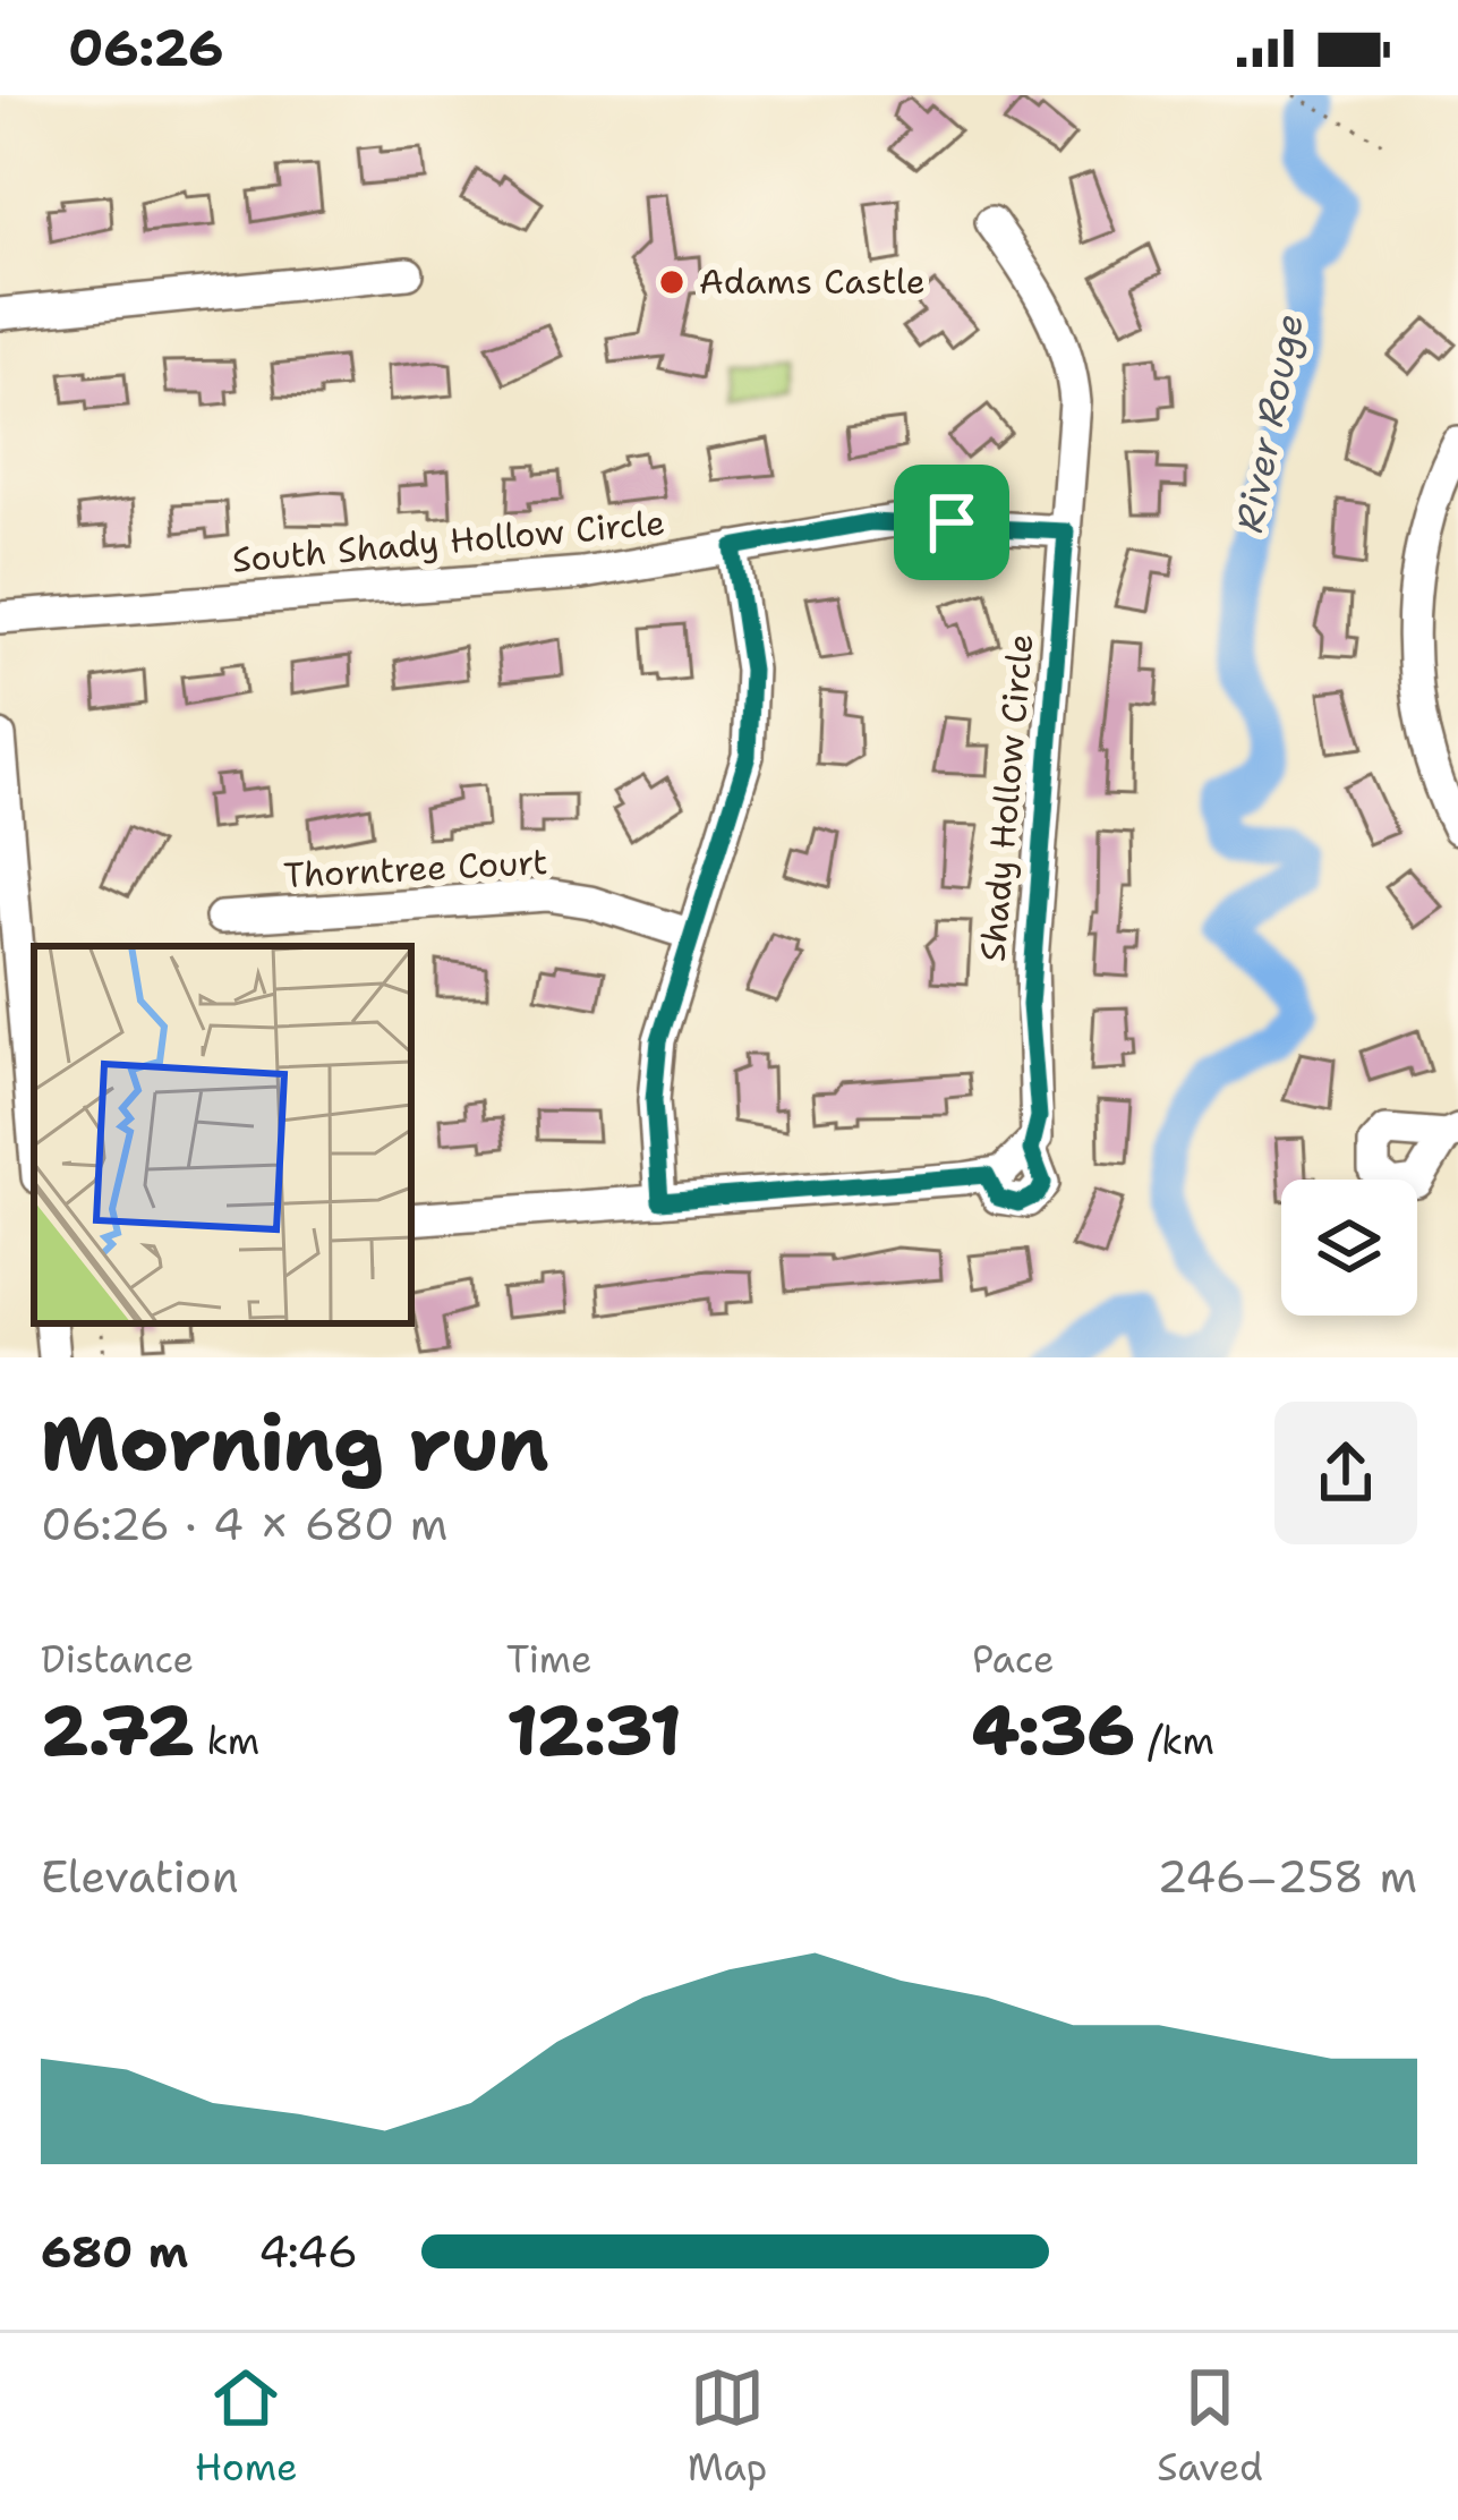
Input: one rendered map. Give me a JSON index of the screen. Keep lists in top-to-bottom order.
{
  "streets": {
    "street": ["South Shady Hollow Circle", "Shady Hollow Circle", "Thorntree Court"]
  },
  "crossings": [
    ["South Shady Hollow Circle", "Shady Hollow Circle"]
  ],
  "water": ["River Rouge"],
  "places": ["Adams Castle"],
  "page": {
    "status": "06:26",
    "heading": ["Morning run", "06:26 · 4 × 680 m"],
    "stats": [
      ["Distance", "2.72 km"],
      ["Time", "12:31"],
      ["Pace", "4:36 /km"]
    ],
    "chart": ["Elevation", "246–258 m"],
    "list": [
      {
        "name": "680 m",
        "note": "4:46"
      }
    ],
    "tabs": ["Home", "Map", "Saved"]
  }
}
